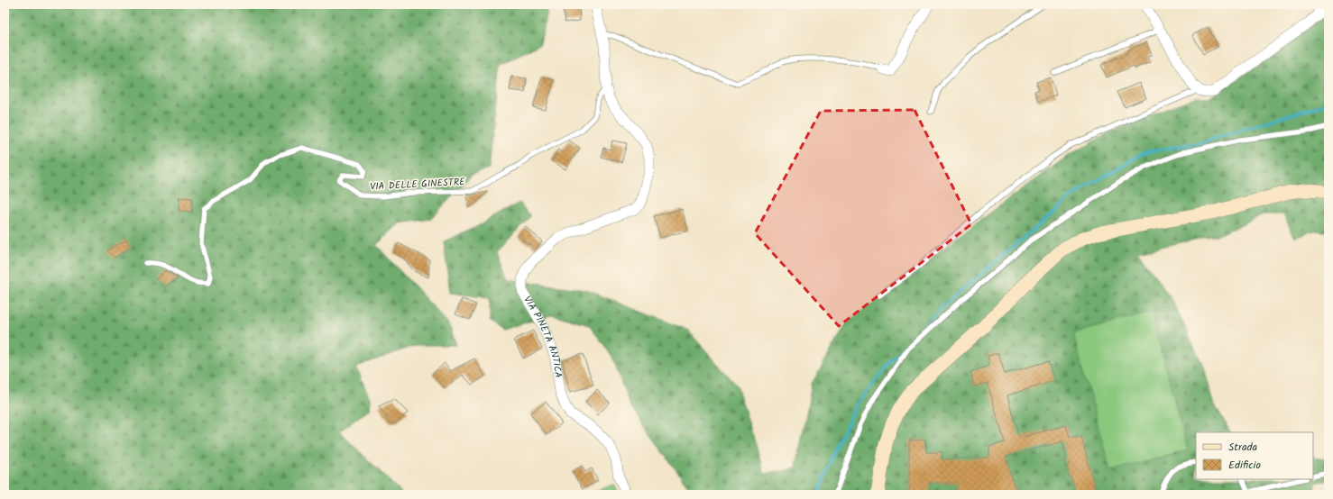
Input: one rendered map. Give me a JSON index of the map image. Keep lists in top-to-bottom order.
{
  "streets": {
    "street": ["VIA PINETA ANTICA"],
    "lane": ["VIA DELLE GINESTRE"]
  },
  "crossings": [
    ["VIA DELLE GINESTRE", "VIA PINETA ANTICA"]
  ],
  "legend": ["Strada", "Edificio"]
}
